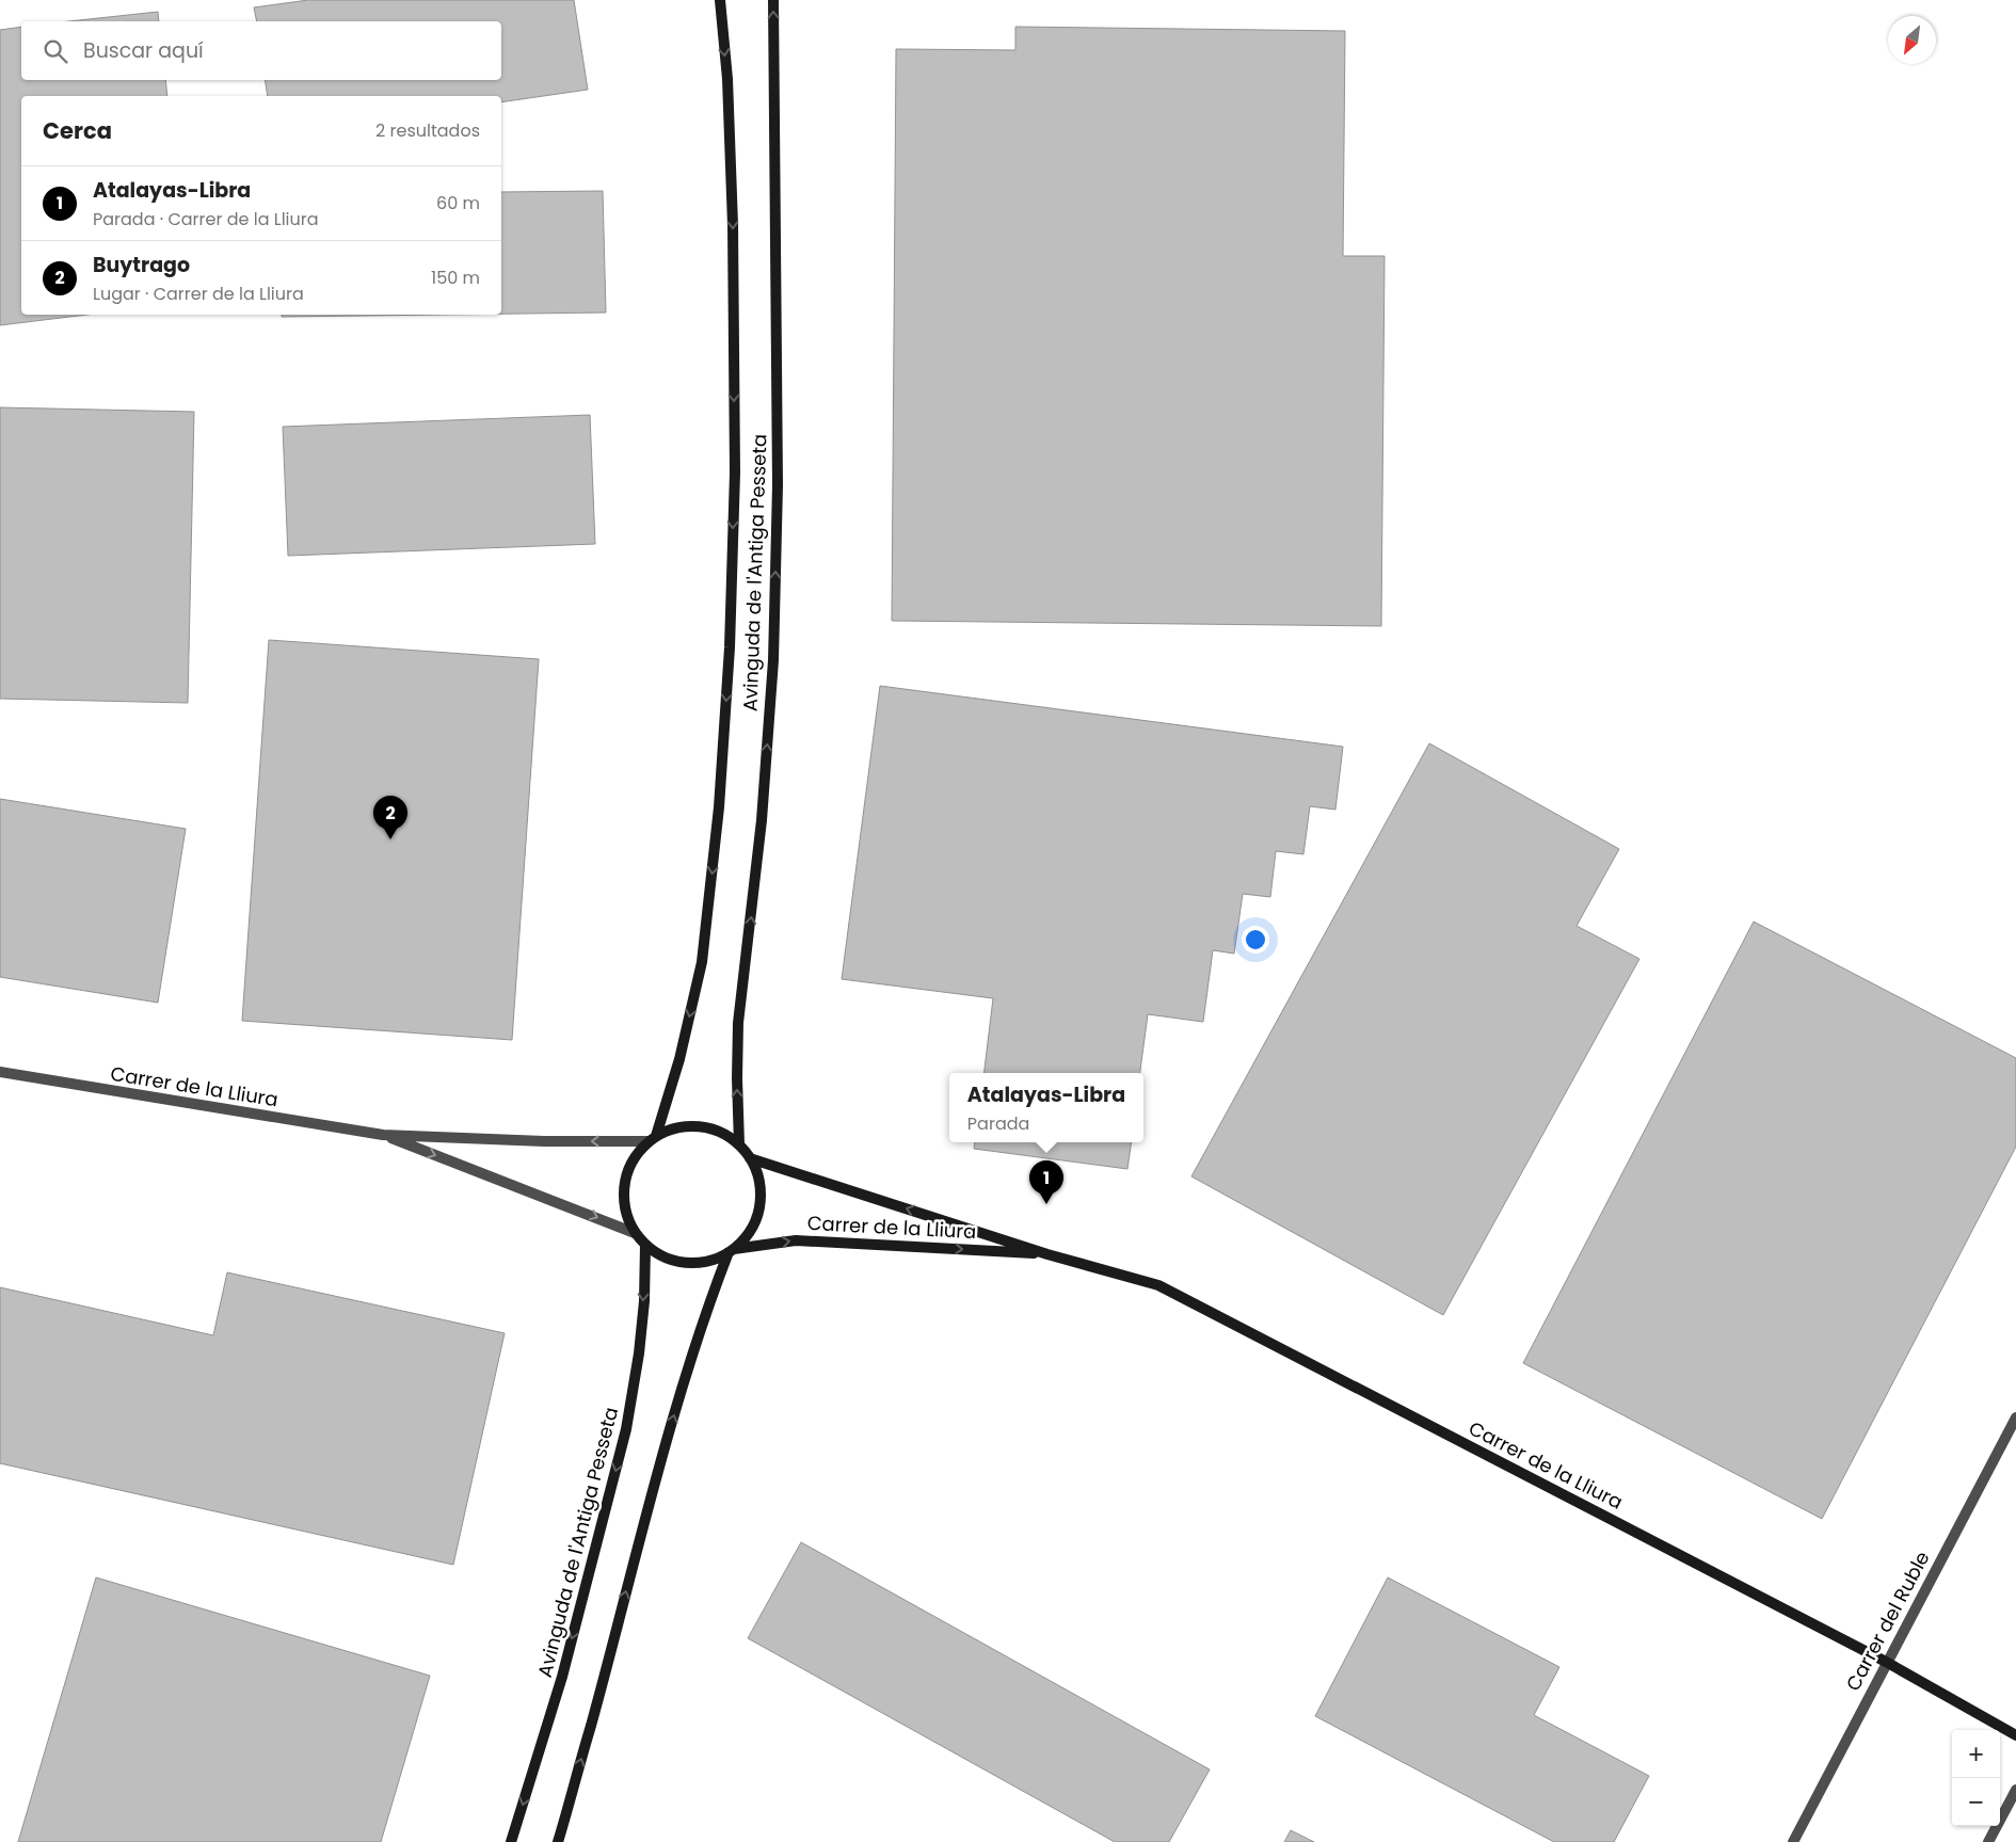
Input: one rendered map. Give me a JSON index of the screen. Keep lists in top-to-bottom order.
{
  "streets": {
    "street": ["Avinguda de l'Antiga Pesseta", "Carrer de la Lliura", "Carrer del Ruble"]
  },
  "crossings": [
    ["Avinguda de l'Antiga Pesseta", "Carrer de la Lliura"],
    ["Carrer de la Lliura", "Carrer del Ruble"]
  ],
  "north": "bottom left",
  "page": {
    "search": "Buscar aquí",
    "heading": ["Cerca", "2 resultados"],
    "list": [
      {
        "mark": "1",
        "name": "Atalayas-Libra",
        "note": "Parada · Carrer de la Lliura",
        "value": "60 m"
      },
      {
        "mark": "2",
        "name": "Buytrago",
        "note": "Lugar · Carrer de la Lliura",
        "value": "150 m"
      }
    ],
    "pins": ["2", "1"],
    "popup": ["Atalayas-Libra", "Parada"],
    "map_buttons": ["+", "−"]
  }
}
